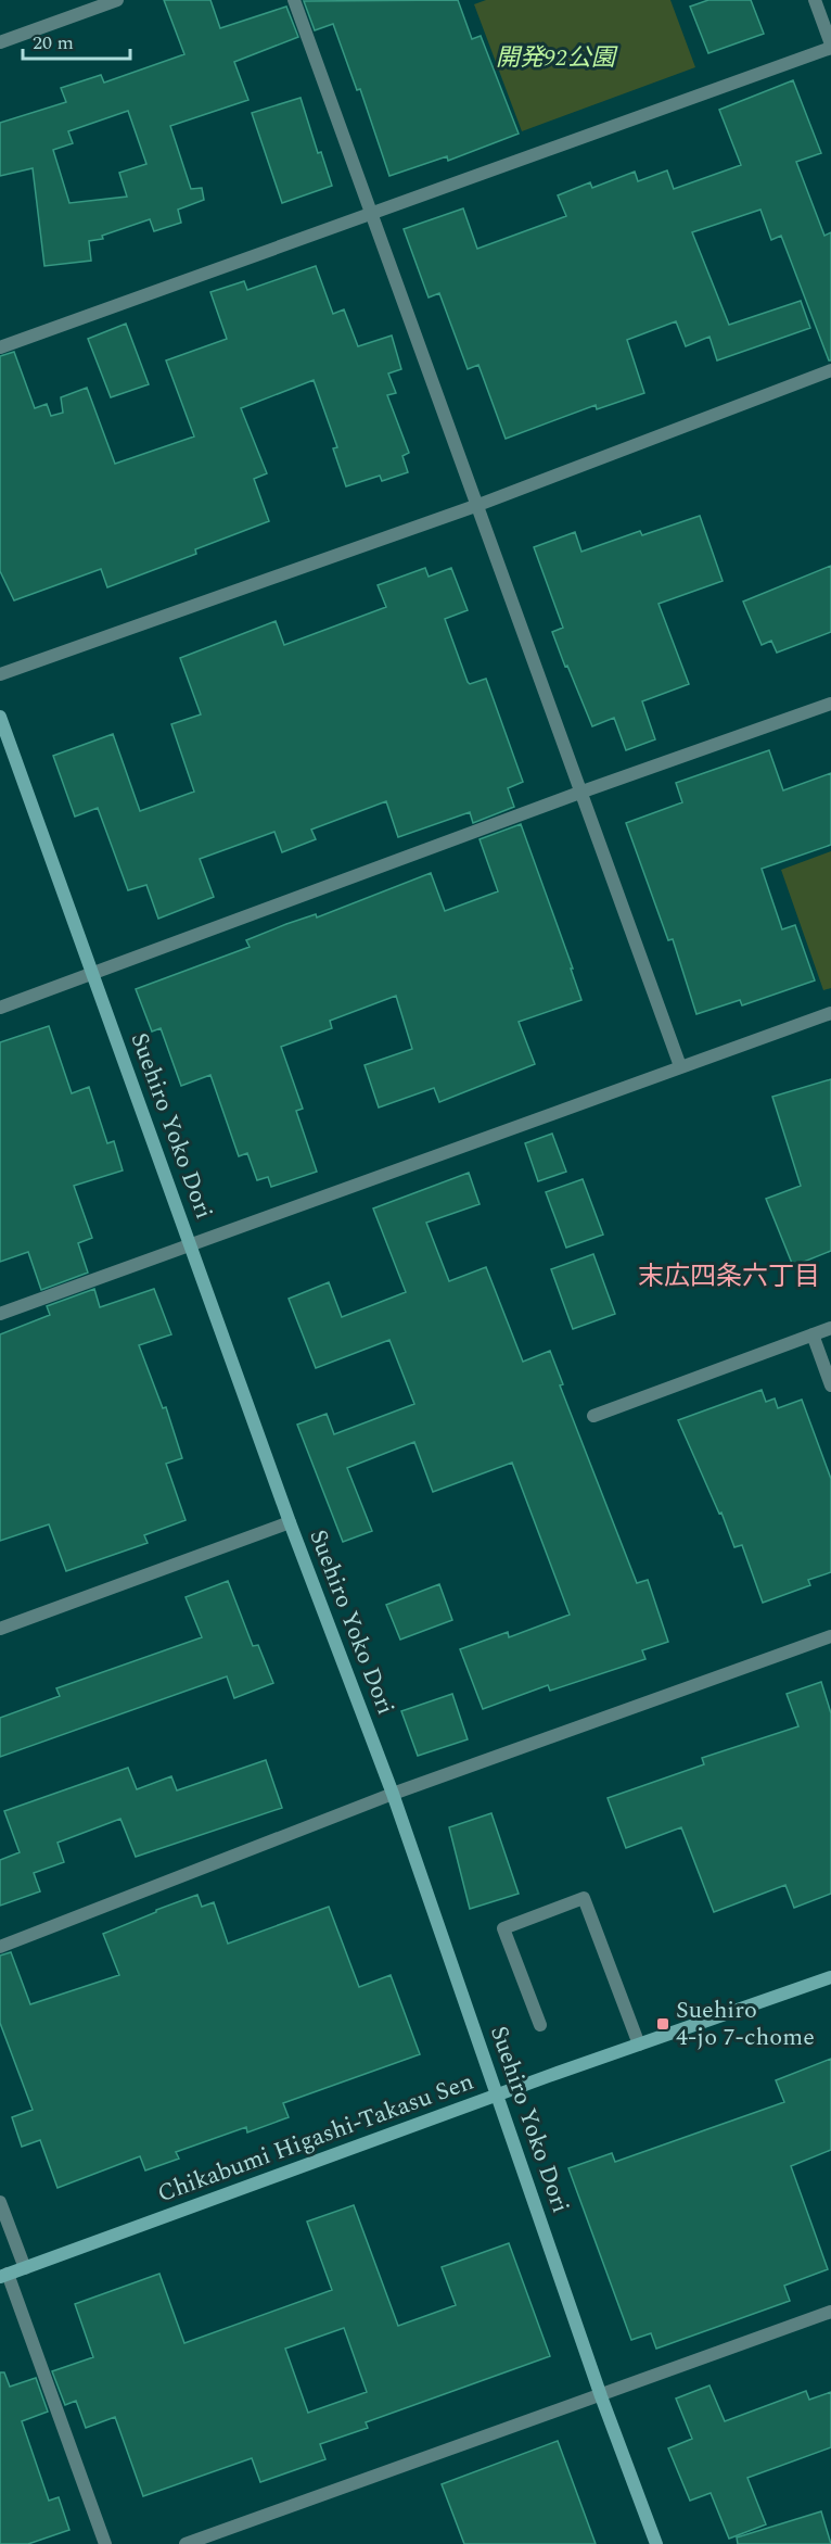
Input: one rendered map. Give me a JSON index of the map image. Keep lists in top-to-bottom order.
{
  "streets": {
    "street": ["Suehiro Yoko Dori", "Chikabumi Higashi-Takasu Sen"]
  },
  "crossings": [
    ["Suehiro Yoko Dori", "Chikabumi Higashi-Takasu Sen"]
  ],
  "districts": ["末広四条六丁目"],
  "parks": ["開発92公園"],
  "places": {
    "transit": ["Suehiro 4-jo 7-chome"]
  },
  "scale_bar": "20 m"
}
